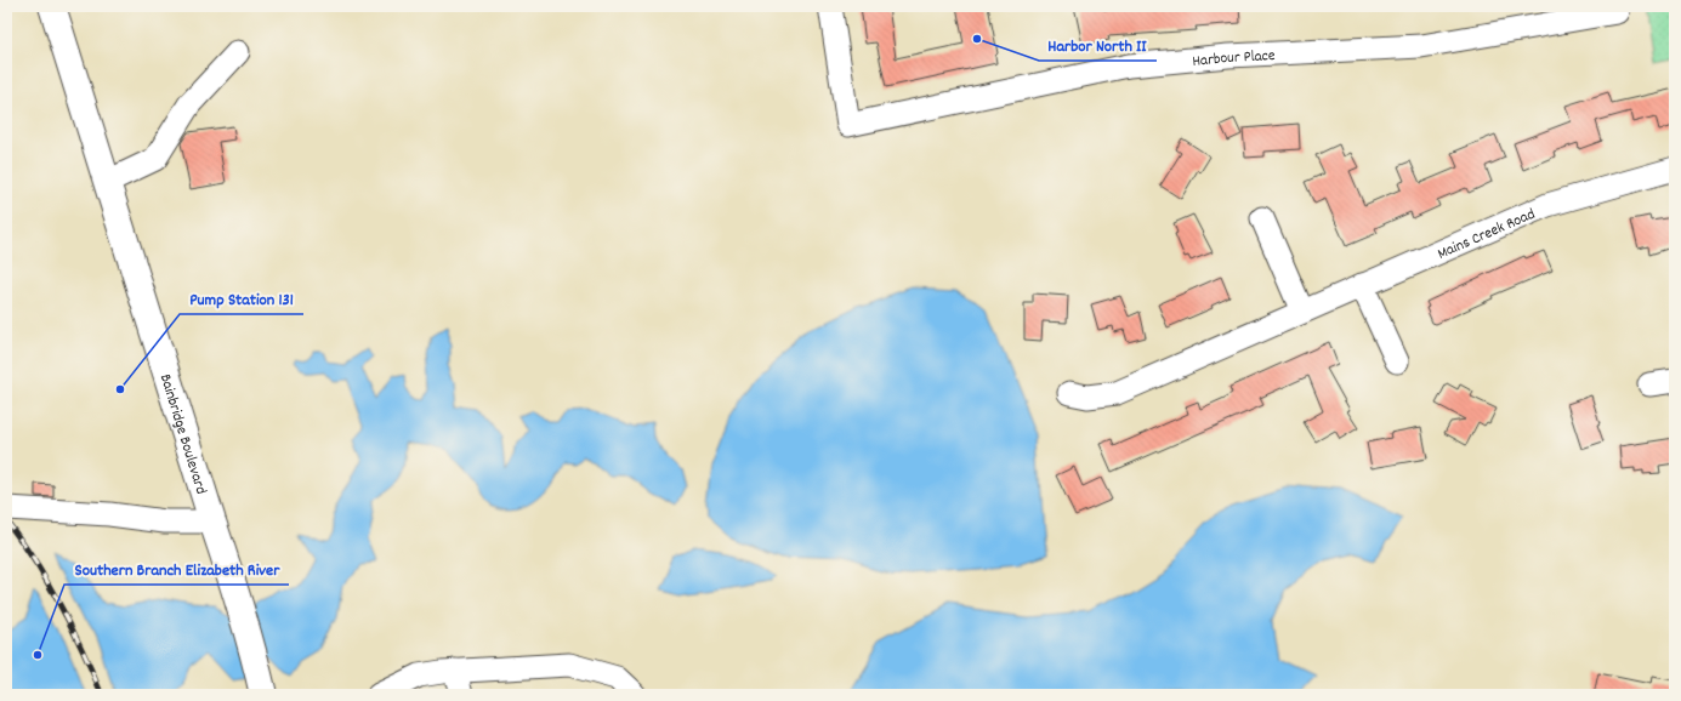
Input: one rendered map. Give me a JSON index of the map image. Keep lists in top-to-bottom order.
{
  "streets": {
    "main road": ["Bainbridge Boulevard"],
    "street": ["Harbour Place", "Mains Creek Road"]
  },
  "places": ["Harbor North II", "Pump Station 131", "Southern Branch Elizabeth River"]
}
